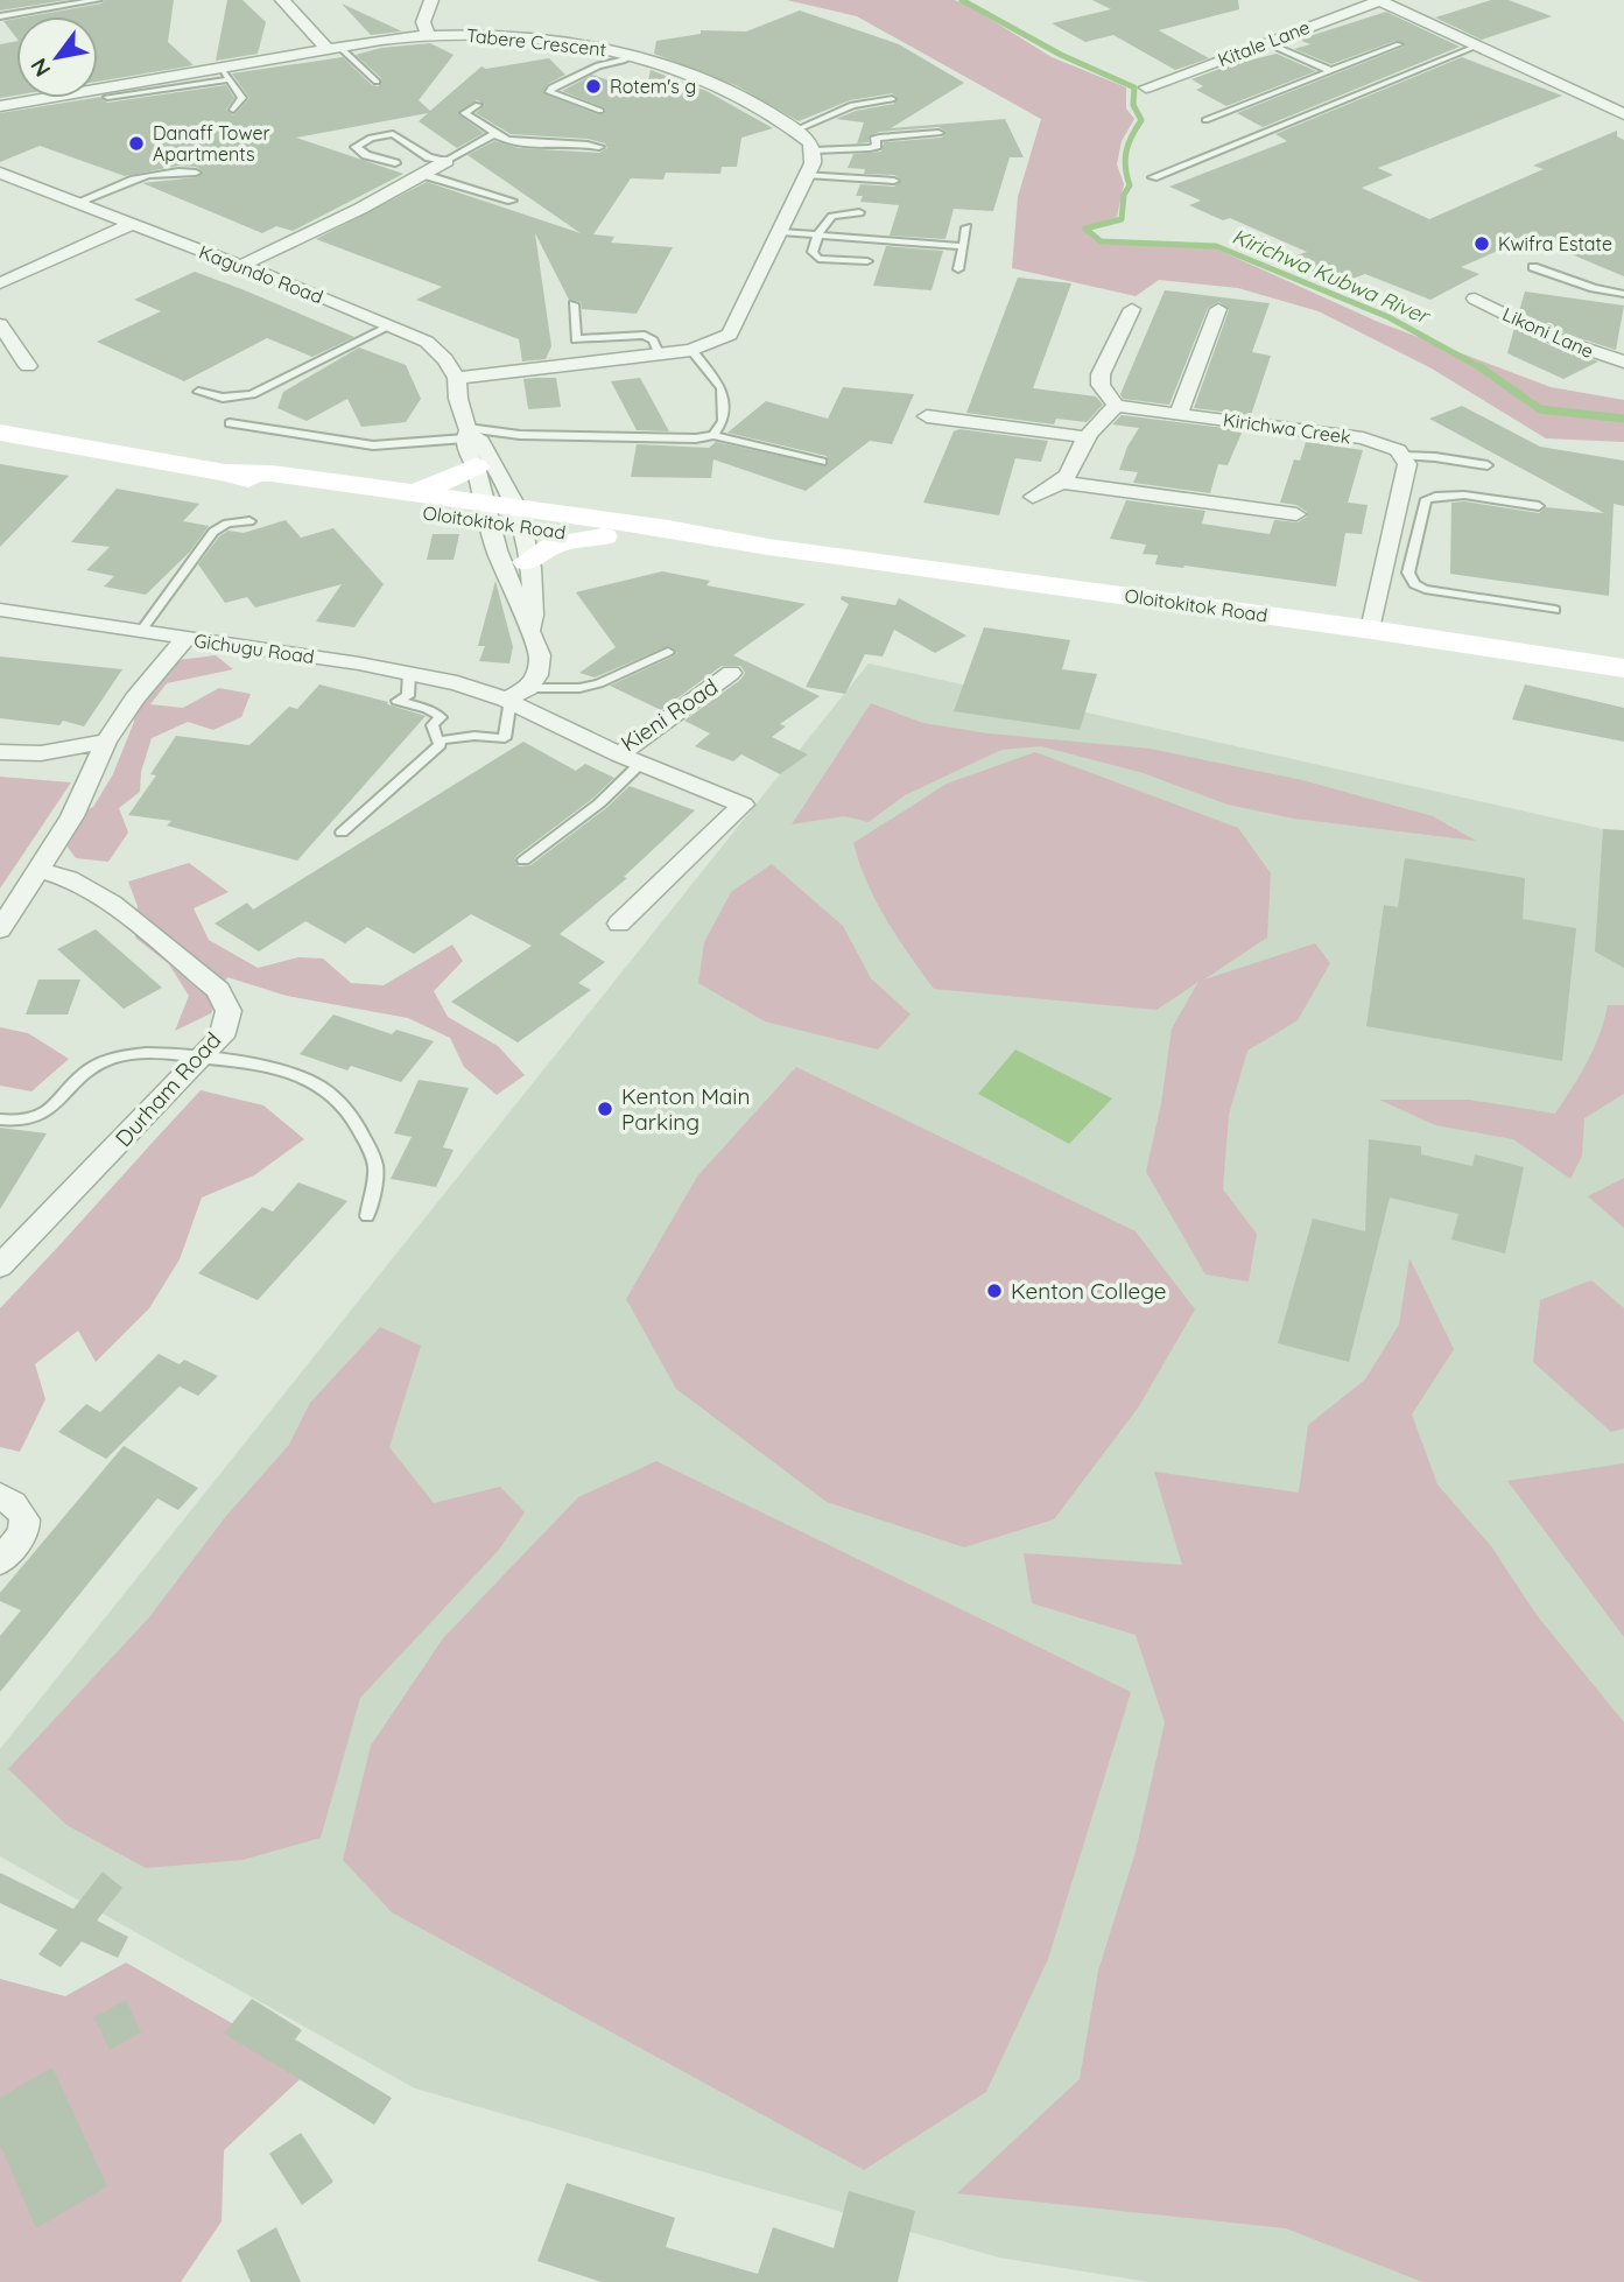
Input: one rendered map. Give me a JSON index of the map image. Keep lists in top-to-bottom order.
{
  "streets": {
    "main road": ["Oloitokitok Road"],
    "street": [
      "Tabere Crescent",
      "Kitale Lane",
      "Kagundo Road",
      "Likoni Lane",
      "Kirichwa Creek",
      "Gichugu Road",
      "Kieni Road",
      "Durham Road"
    ]
  },
  "crossings": [
    ["Kagundo Road", "Oloitokitok Road"],
    ["Gichugu Road", "Kieni Road"]
  ],
  "water": ["Kirichwa Kubwa River"],
  "places": [
    "Rotem's g",
    "Danaff Tower Apartments",
    "Kwifra Estate",
    "Kenton Main Parking",
    "Kenton College"
  ],
  "north": "bottom left"
}
